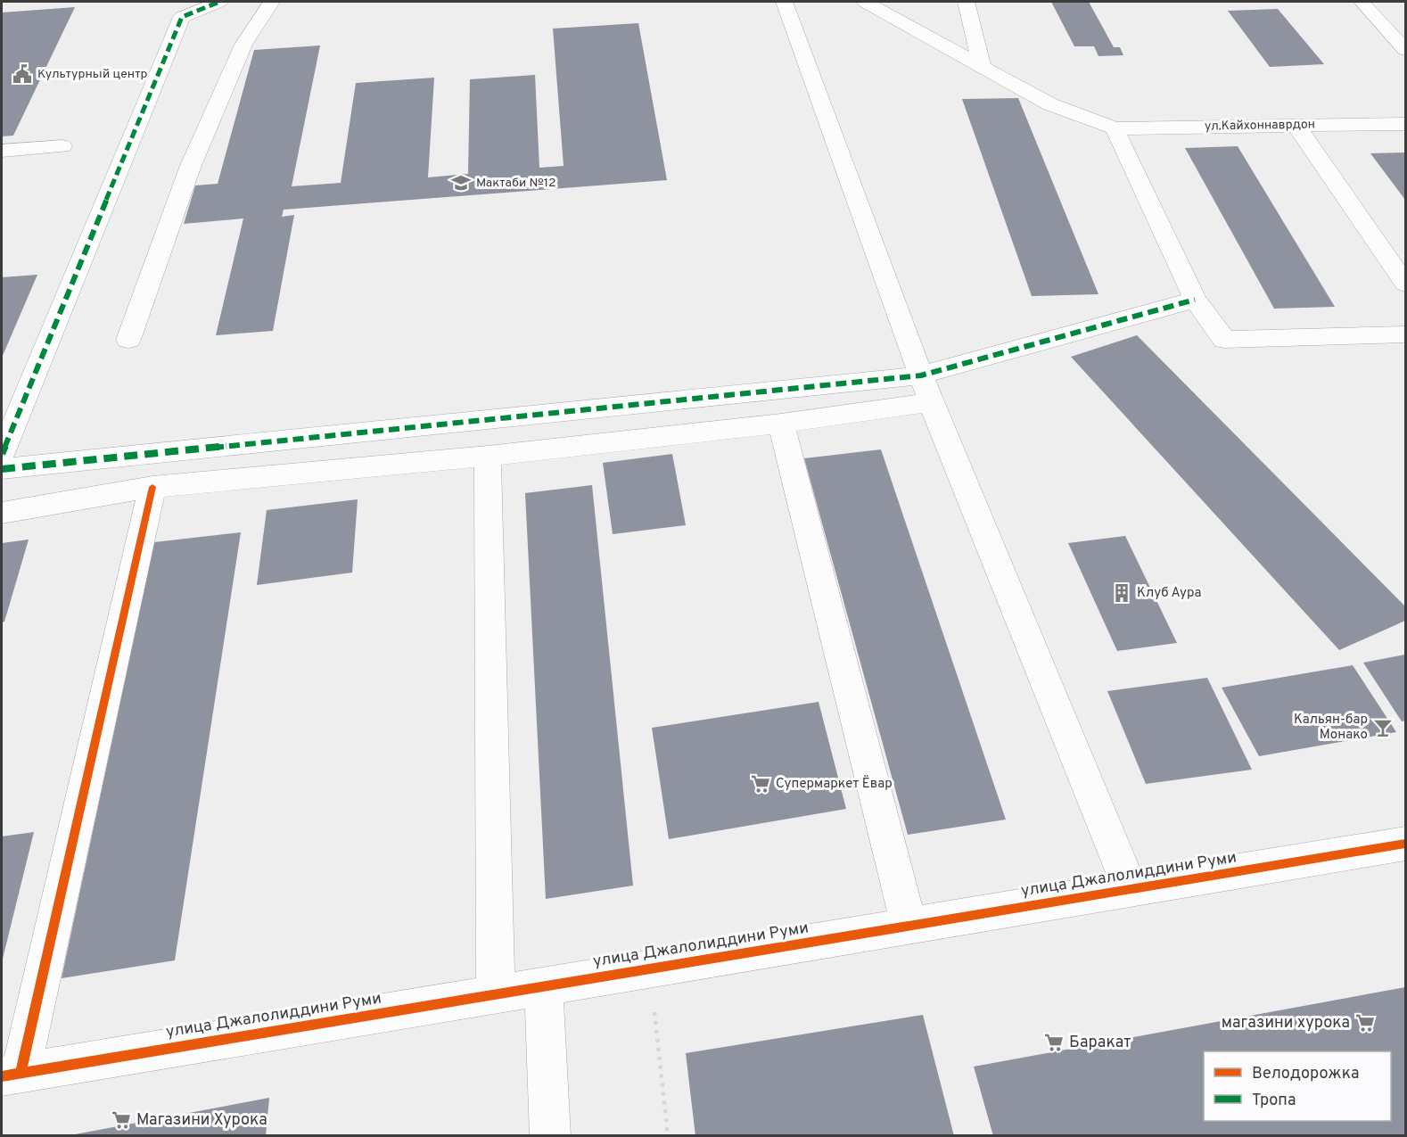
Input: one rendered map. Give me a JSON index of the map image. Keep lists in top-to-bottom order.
{
  "streets": {
    "street": ["ул.Кайхоннаврдон", "улица Джалолиддини Руми"]
  },
  "places": {
    "public building": ["Культурный центр"],
    "school or university": ["Мактаби №12"],
    "building": ["Клуб Аура"],
    "bar": ["Кальян-бар Монако"],
    "supermarket": [
      "Супермаркет Ёвар",
      "магазини хурока",
      "Баракат",
      "Магазини Хурока"
    ]
  },
  "legend": ["Велодорожка", "Тропа"]
}
